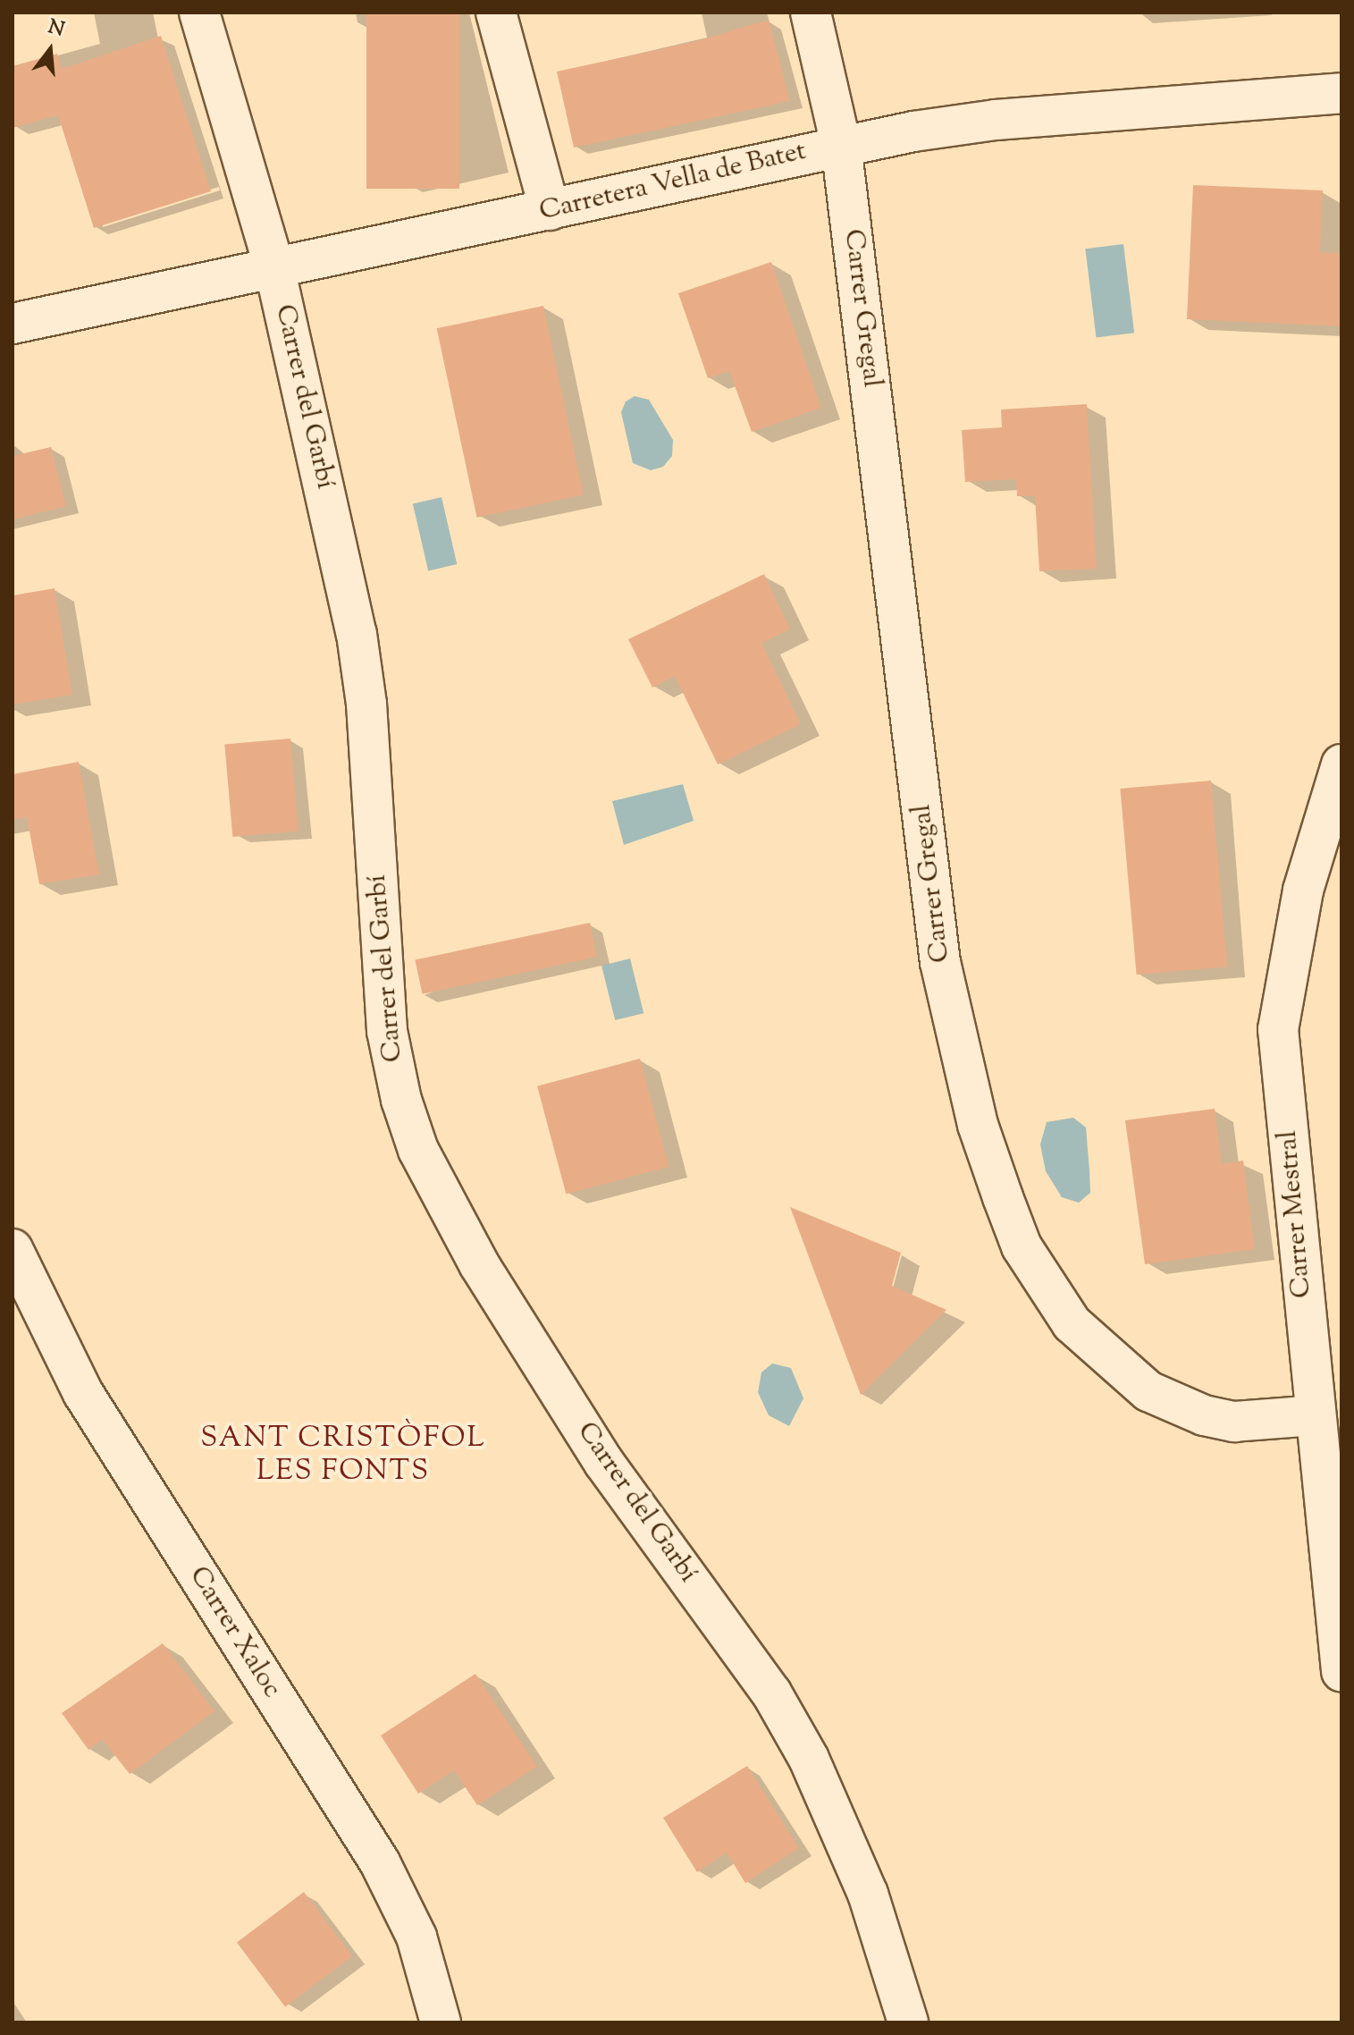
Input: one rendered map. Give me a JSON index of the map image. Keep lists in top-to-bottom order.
{
  "streets": {
    "street": [
      "Carretera Vella de Batet",
      "Carrer Gregal",
      "Carrer del Garbí",
      "Carrer Mestral",
      "Carrer Xaloc"
    ]
  },
  "crossings": [
    ["Carretera Vella de Batet", "Carrer Gregal"],
    ["Carretera Vella de Batet", "Carrer del Garbí"],
    ["Carrer Gregal", "Carrer Mestral"]
  ],
  "districts": ["SANT CRISTÒFOL LES FONTS"],
  "north": "top"
}
